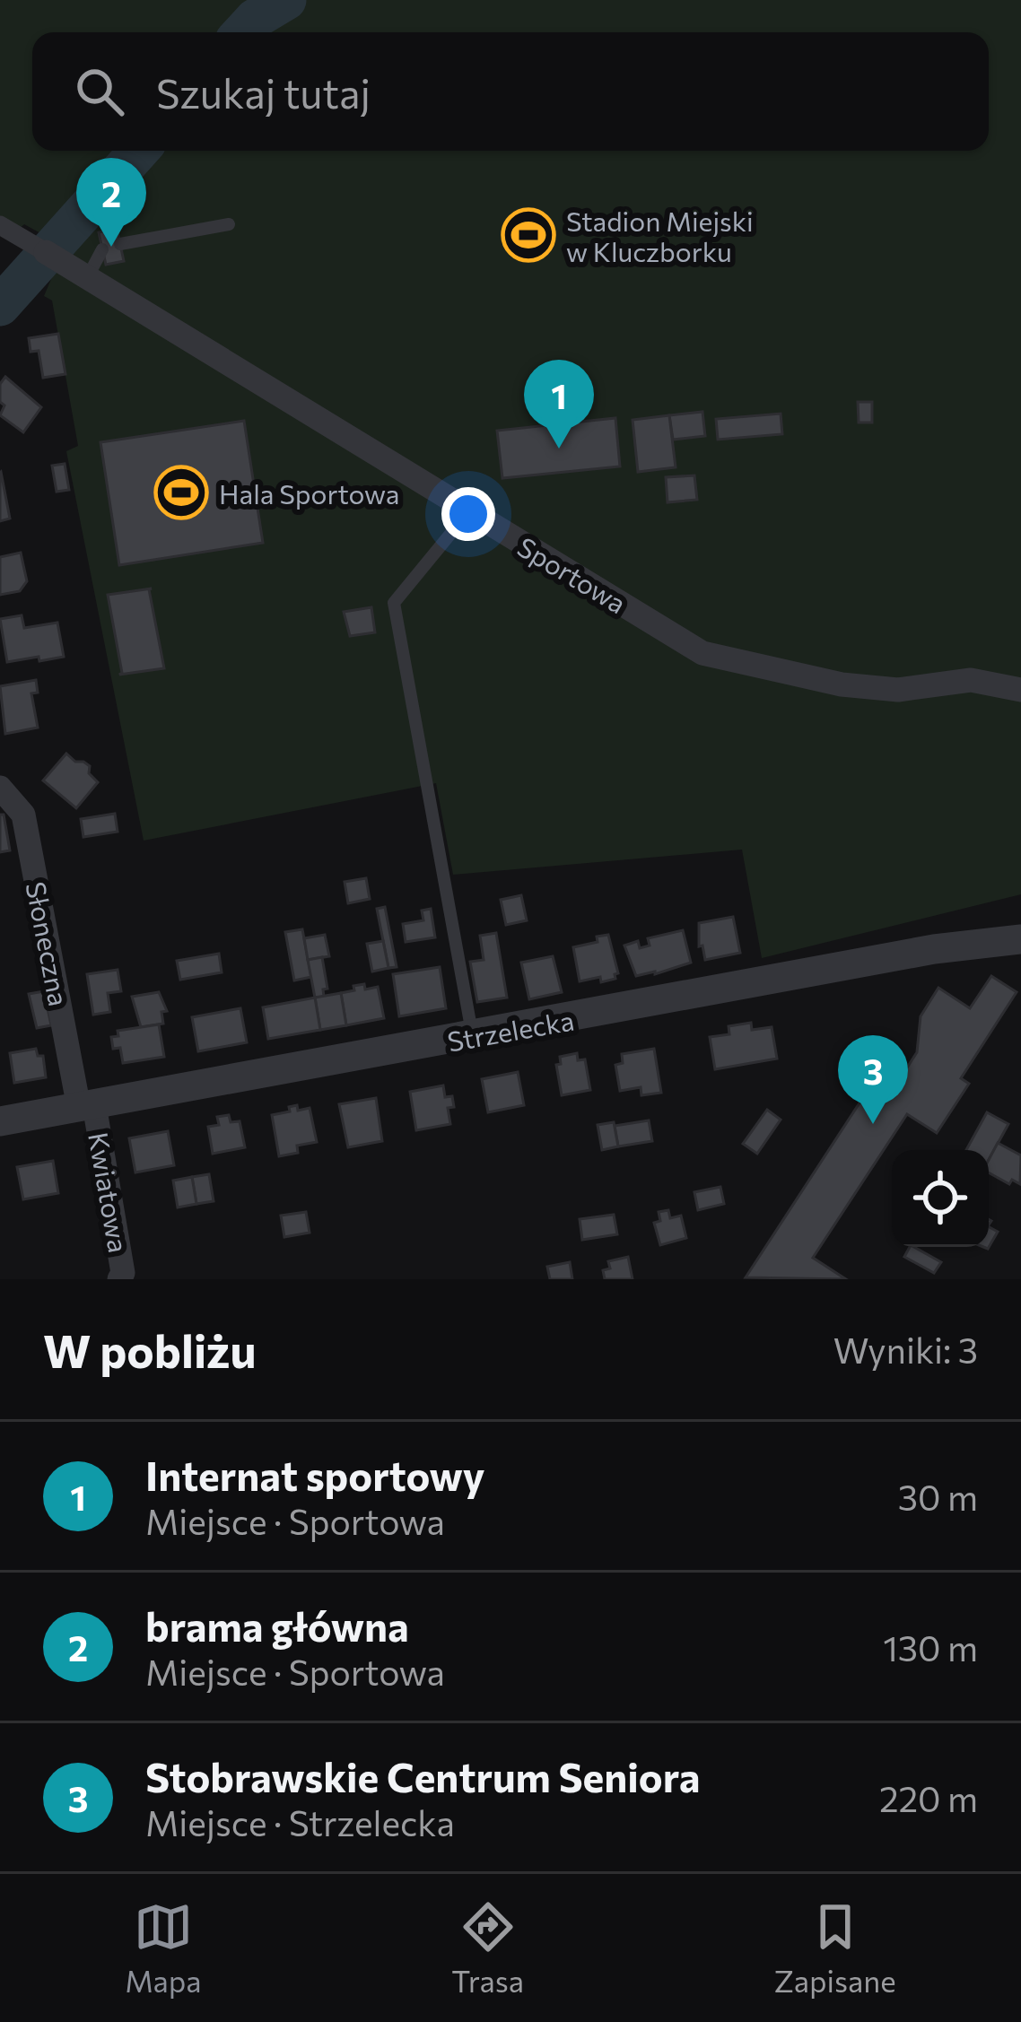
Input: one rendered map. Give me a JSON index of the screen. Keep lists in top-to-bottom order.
{
  "streets": {
    "street": [
      "Sportowa",
      "Słoneczna",
      "Strzelecka",
      "Kwiatowa"
    ]
  },
  "crossings": [
    ["Słoneczna", "Strzelecka"],
    ["Słoneczna", "Kwiatowa"],
    ["Strzelecka", "Kwiatowa"]
  ],
  "places": {
    "sports": ["Stadion Miejski w Kluczborku", "Hala Sportowa"]
  },
  "page": {
    "search": "Szukaj tutaj",
    "pins": ["2", "1", "3"],
    "heading": ["W pobliżu", "Wyniki: 3"],
    "list": [
      {
        "mark": "1",
        "name": "Internat sportowy",
        "note": "Miejsce · Sportowa",
        "value": "30 m"
      },
      {
        "mark": "2",
        "name": "brama główna",
        "note": "Miejsce · Sportowa",
        "value": "130 m"
      },
      {
        "mark": "3",
        "name": "Stobrawskie Centrum Seniora",
        "note": "Miejsce · Strzelecka",
        "value": "220 m"
      }
    ],
    "nav": ["Mapa", "Trasa", "Zapisane"]
  }
}
